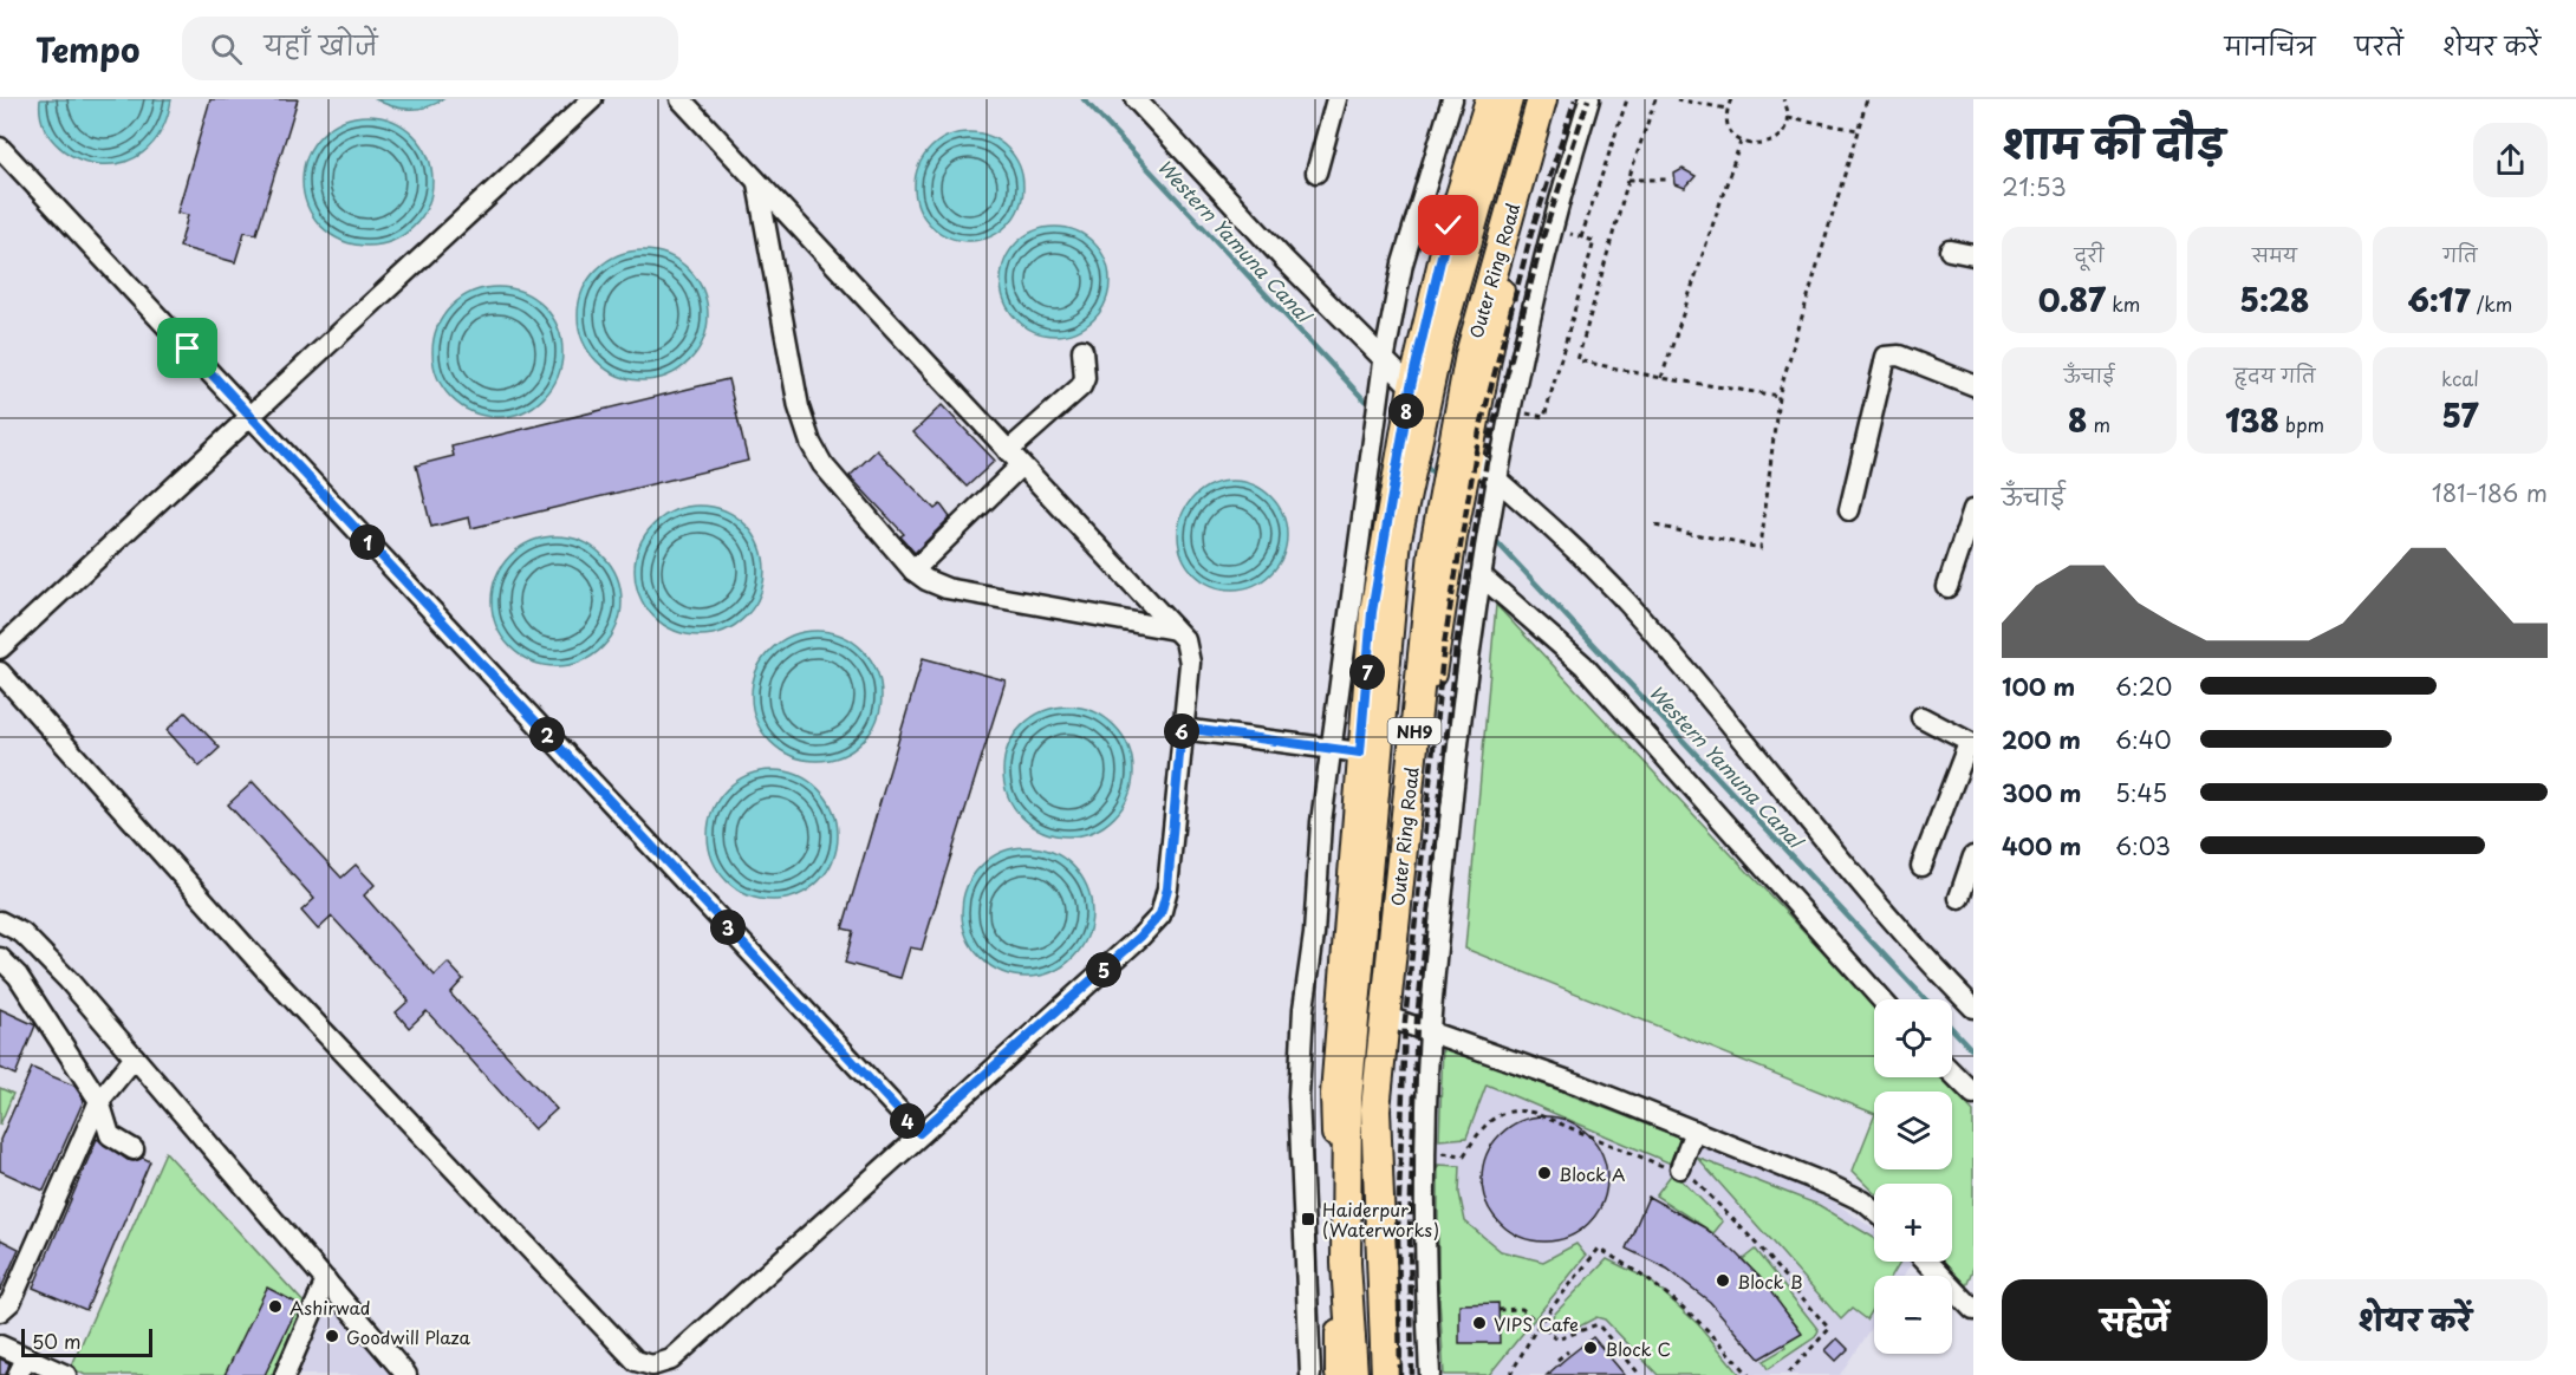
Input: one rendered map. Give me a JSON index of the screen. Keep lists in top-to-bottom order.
{
  "streets": {
    "highway": ["Outer Ring Road", "NH9"]
  },
  "water": ["Western Yamuna Canal"],
  "places": {
    "other": [
      "Block A",
      "Block B",
      "Ashirwad",
      "VIPS Cafe",
      "Goodwill Plaza",
      "Block C"
    ],
    "transit": ["Haiderpur (Waterworks)"]
  },
  "scale_bar": "50 m",
  "page": {
    "header": "Tempo",
    "search": "यहाँ खोजें",
    "nav": ["मानचित्र", "परतें", "शेयर करें"],
    "heading": ["शाम की दौड़", "21:53"],
    "stats": [
      ["दूरी", "0.87 km"],
      ["समय", "5:28"],
      ["गति", "6:17 /km"],
      ["ऊँचाई", "8 m"],
      ["हृदय गति", "138 bpm"],
      ["kcal", "57"]
    ],
    "pins": [
      "8",
      "1",
      "7",
      "6",
      "2",
      "3",
      "5",
      "4"
    ],
    "chart": ["ऊँचाई", "181–186 m"],
    "list": [
      {
        "name": "100 m",
        "note": "6:20"
      },
      {
        "name": "200 m",
        "note": "6:40"
      },
      {
        "name": "300 m",
        "note": "5:45"
      },
      {
        "name": "400 m",
        "note": "6:03"
      }
    ],
    "map_buttons": ["+", "−"],
    "buttons": ["सहेजें", "शेयर करें"],
    "scale": "50 m"
  }
}
